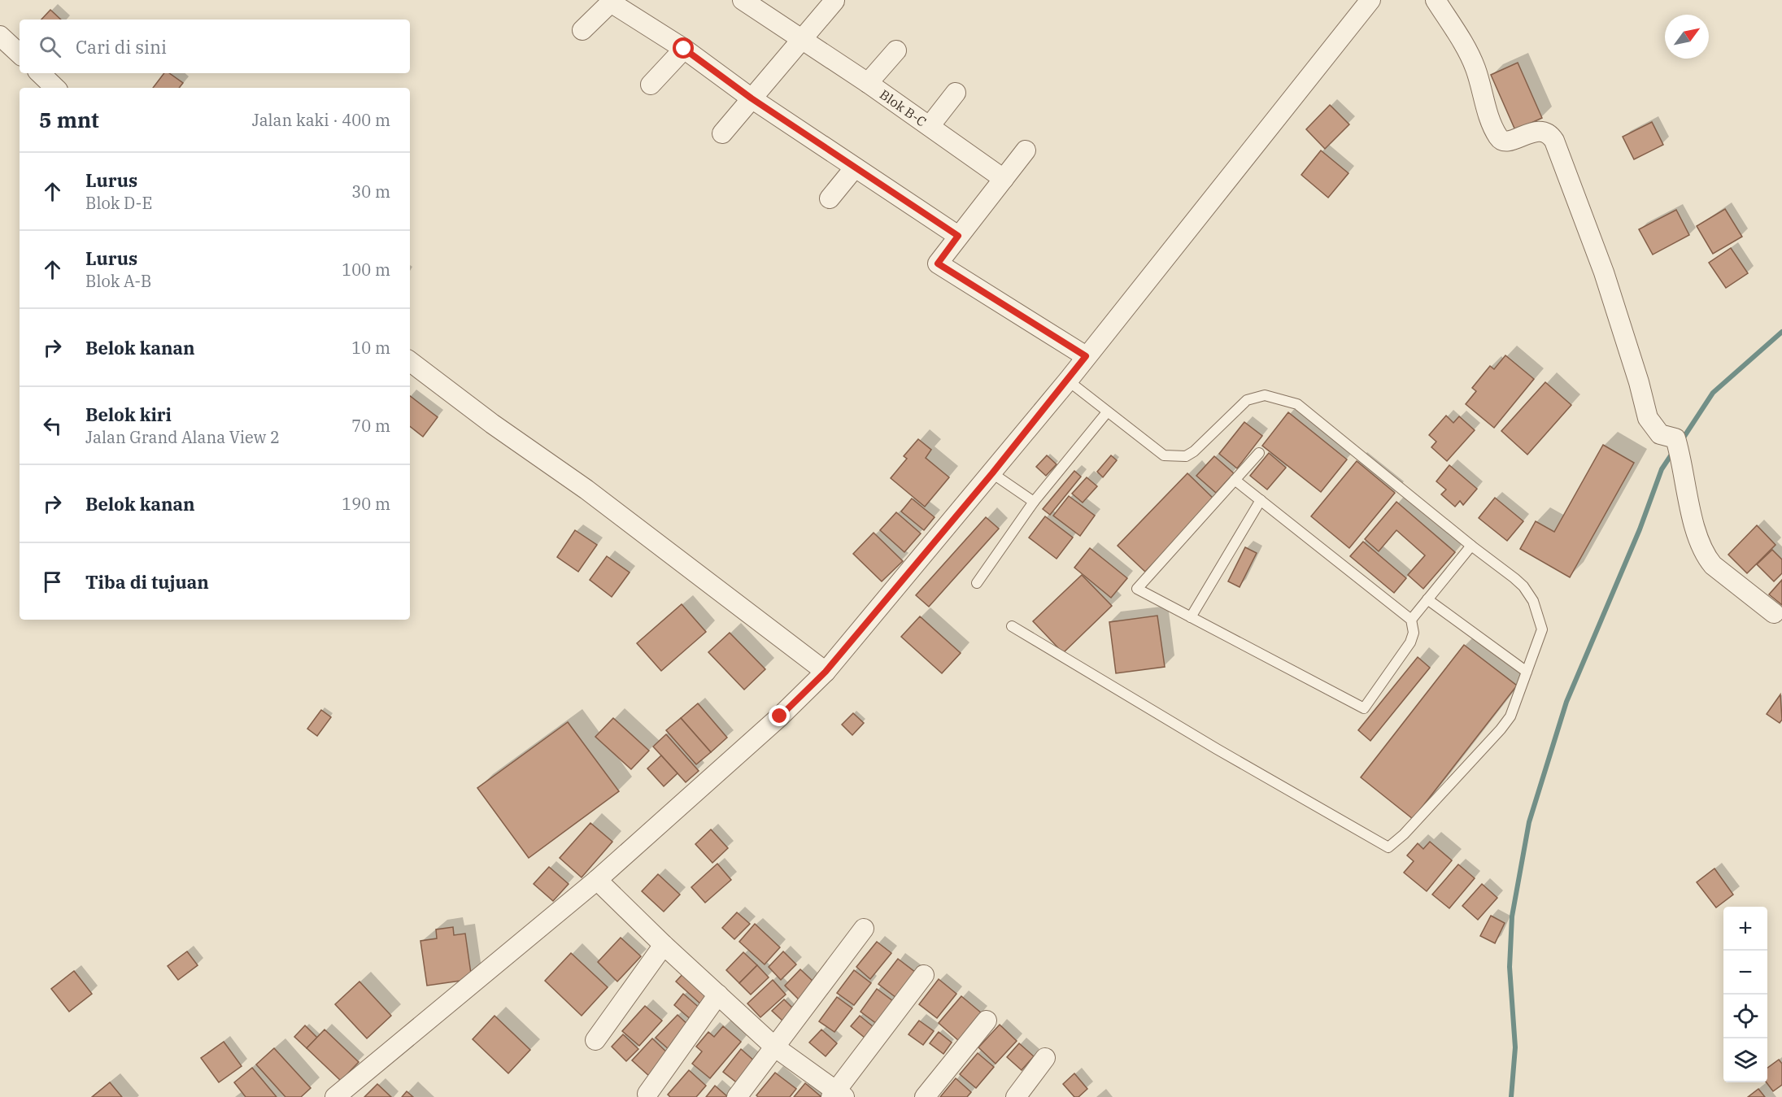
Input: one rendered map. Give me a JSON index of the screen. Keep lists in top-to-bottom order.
{
  "streets": {
    "street": ["Blok B-C"]
  },
  "north": "top right",
  "page": {
    "search": "Cari di sini",
    "heading": ["5 mnt", "Jalan kaki · 400 m"],
    "list": [
      ["Lurus", "Blok D-E", "30 m"],
      ["Lurus", "Blok A-B", "100 m"],
      ["Belok kanan", "10 m"],
      ["Belok kiri", "Jalan Grand Alana View 2", "70 m"],
      ["Belok kanan", "190 m"],
      "Tiba di tujuan"
    ],
    "map_buttons": ["+", "−"]
  }
}
